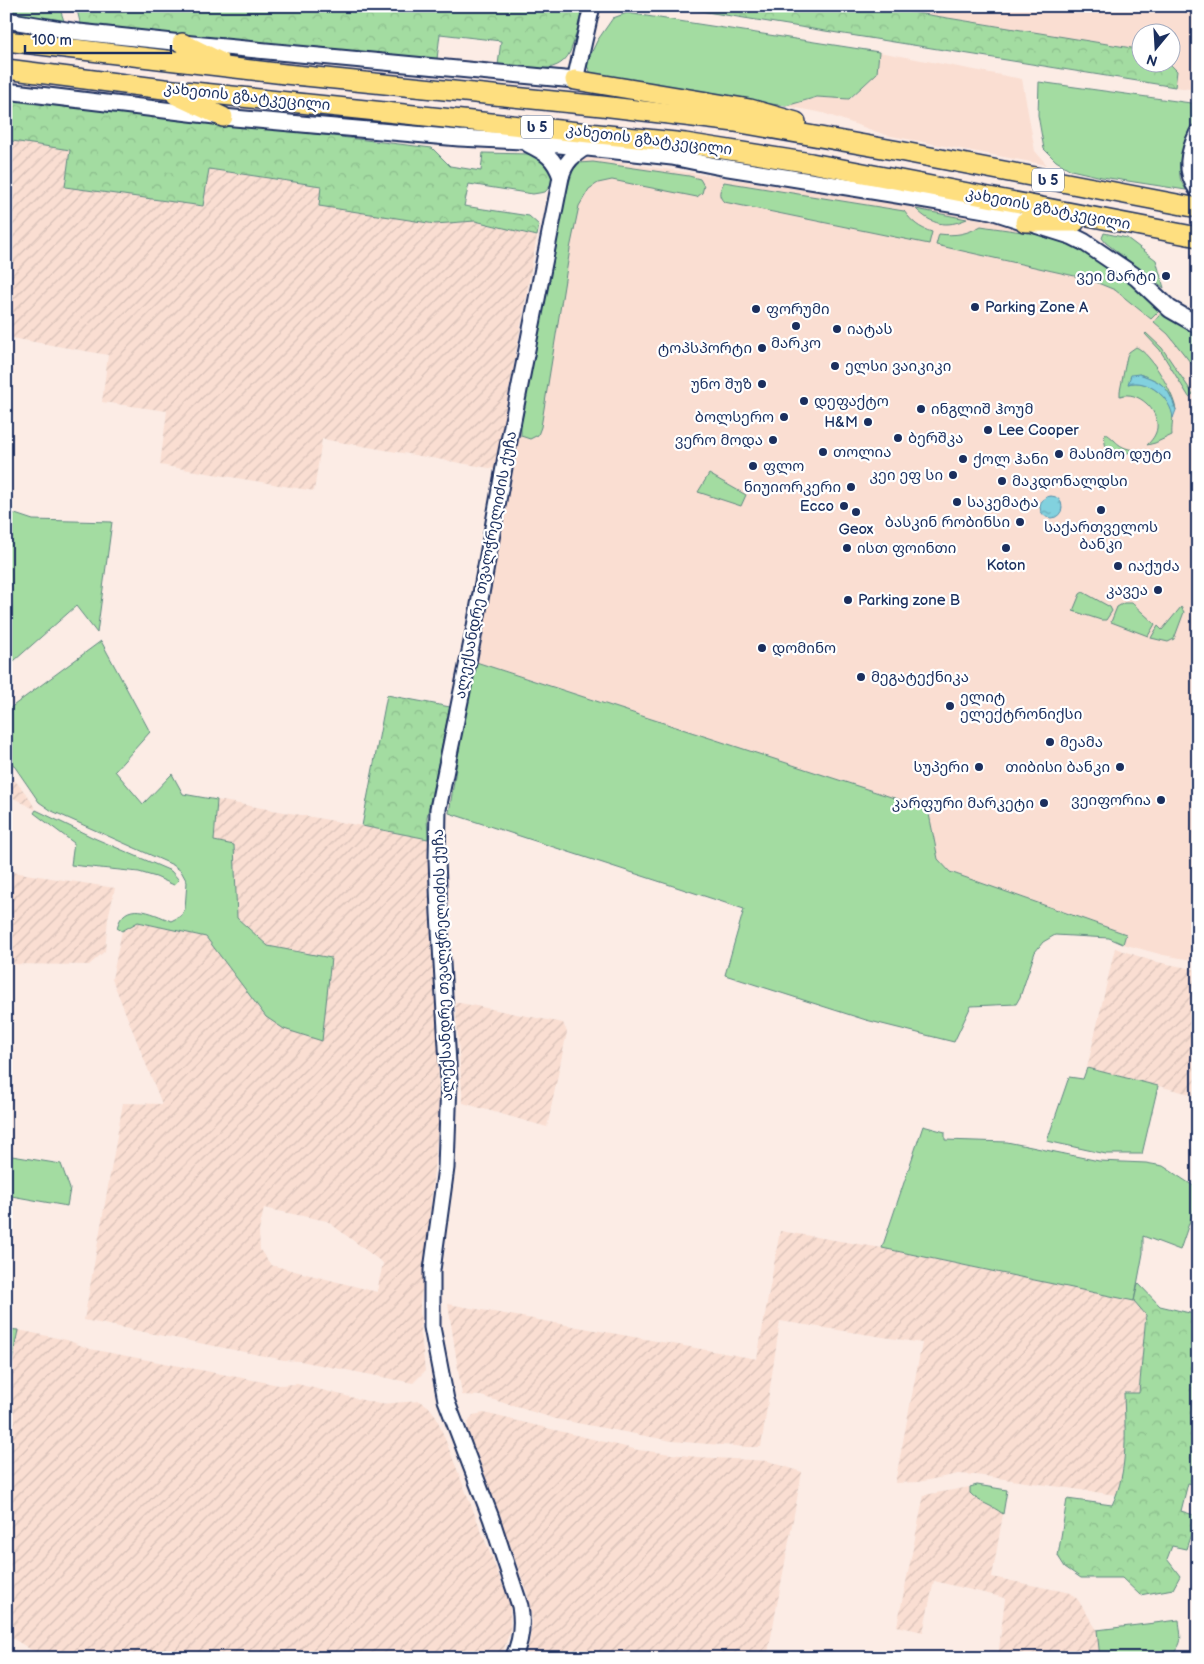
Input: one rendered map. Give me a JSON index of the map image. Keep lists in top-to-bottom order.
{
  "streets": {
    "highway": ["კახეთის გზატკეცილი", "ს 5"],
    "street": ["ალექსანდრე თვალჭრელიძის ქუჩა"]
  },
  "crossings": [
    ["კახეთის გზატკეცილი", "ალექსანდრე თვალჭრელიძის ქუჩა"]
  ],
  "places": [
    "ვეი მარტი",
    "Parking Zone A",
    "ფორუმი",
    "მარკო",
    "იატას",
    "ტოპსპორტი",
    "ელსი ვაიკიკი",
    "უნო შუზ",
    "დეფაქტო",
    "ინგლიშ ჰოუმ",
    "ბოლსერო",
    "H&M",
    "Lee Cooper",
    "ბერშკა",
    "ვერო მოდა",
    "თოლია",
    "მასიმო დუტი",
    "ქოლ ჰანი",
    "ფლო",
    "კეი ეფ სი",
    "მაკდონალდსი",
    "ნიუიორკერი",
    "საკემატა",
    "Ecco",
    "საქართველოს ბანკი",
    "Geox",
    "ბასკინ რობინსი",
    "ისთ ფოინთი",
    "Koton",
    "იაქუძა",
    "კავეა",
    "Parking zone B",
    "დომინო",
    "მეგატექნიკა",
    "ელიტ ელექტრონიქსი",
    "მეამა",
    "სუპერი",
    "თიბისი ბანკი",
    "ვეიფორია",
    "კარფური მარკეტი"
  ],
  "scale_bar": "100 m",
  "north": "bottom"
}
